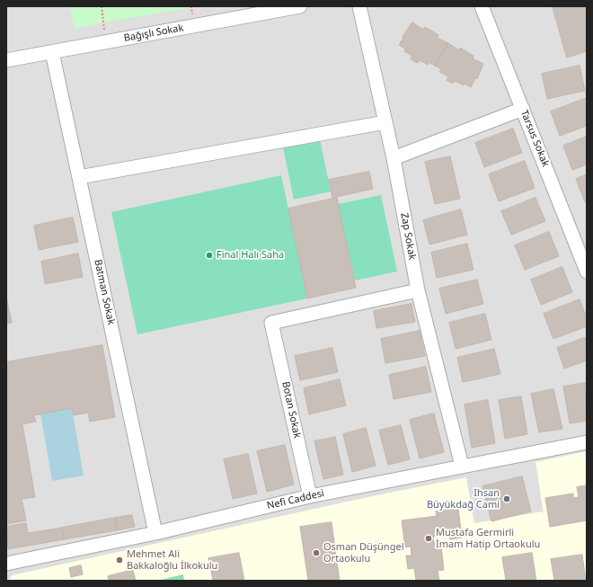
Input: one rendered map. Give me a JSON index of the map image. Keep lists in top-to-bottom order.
{
  "streets": {
    "street": [
      "Bağışlı Sokak",
      "Tarsus Sokak",
      "Zap Sokak",
      "Batman Sokak",
      "Botan Sokak",
      "Nefi Caddesi"
    ]
  },
  "crossings": [
    ["Bağışlı Sokak", "Batman Sokak"],
    ["Zap Sokak", "Botan Sokak"],
    ["Zap Sokak", "Nefi Caddesi"],
    ["Batman Sokak", "Nefi Caddesi"],
    ["Botan Sokak", "Nefi Caddesi"]
  ],
  "places": [
    "Final Halı Saha",
    "Ihsan Büyükdağ Cami",
    "Mustafa Germirli İmam Hatip Ortaokulu",
    "Osman Düşüngel Ortaokulu",
    "Mehmet Ali Bakkaloğlu İlkokulu"
  ]
}
